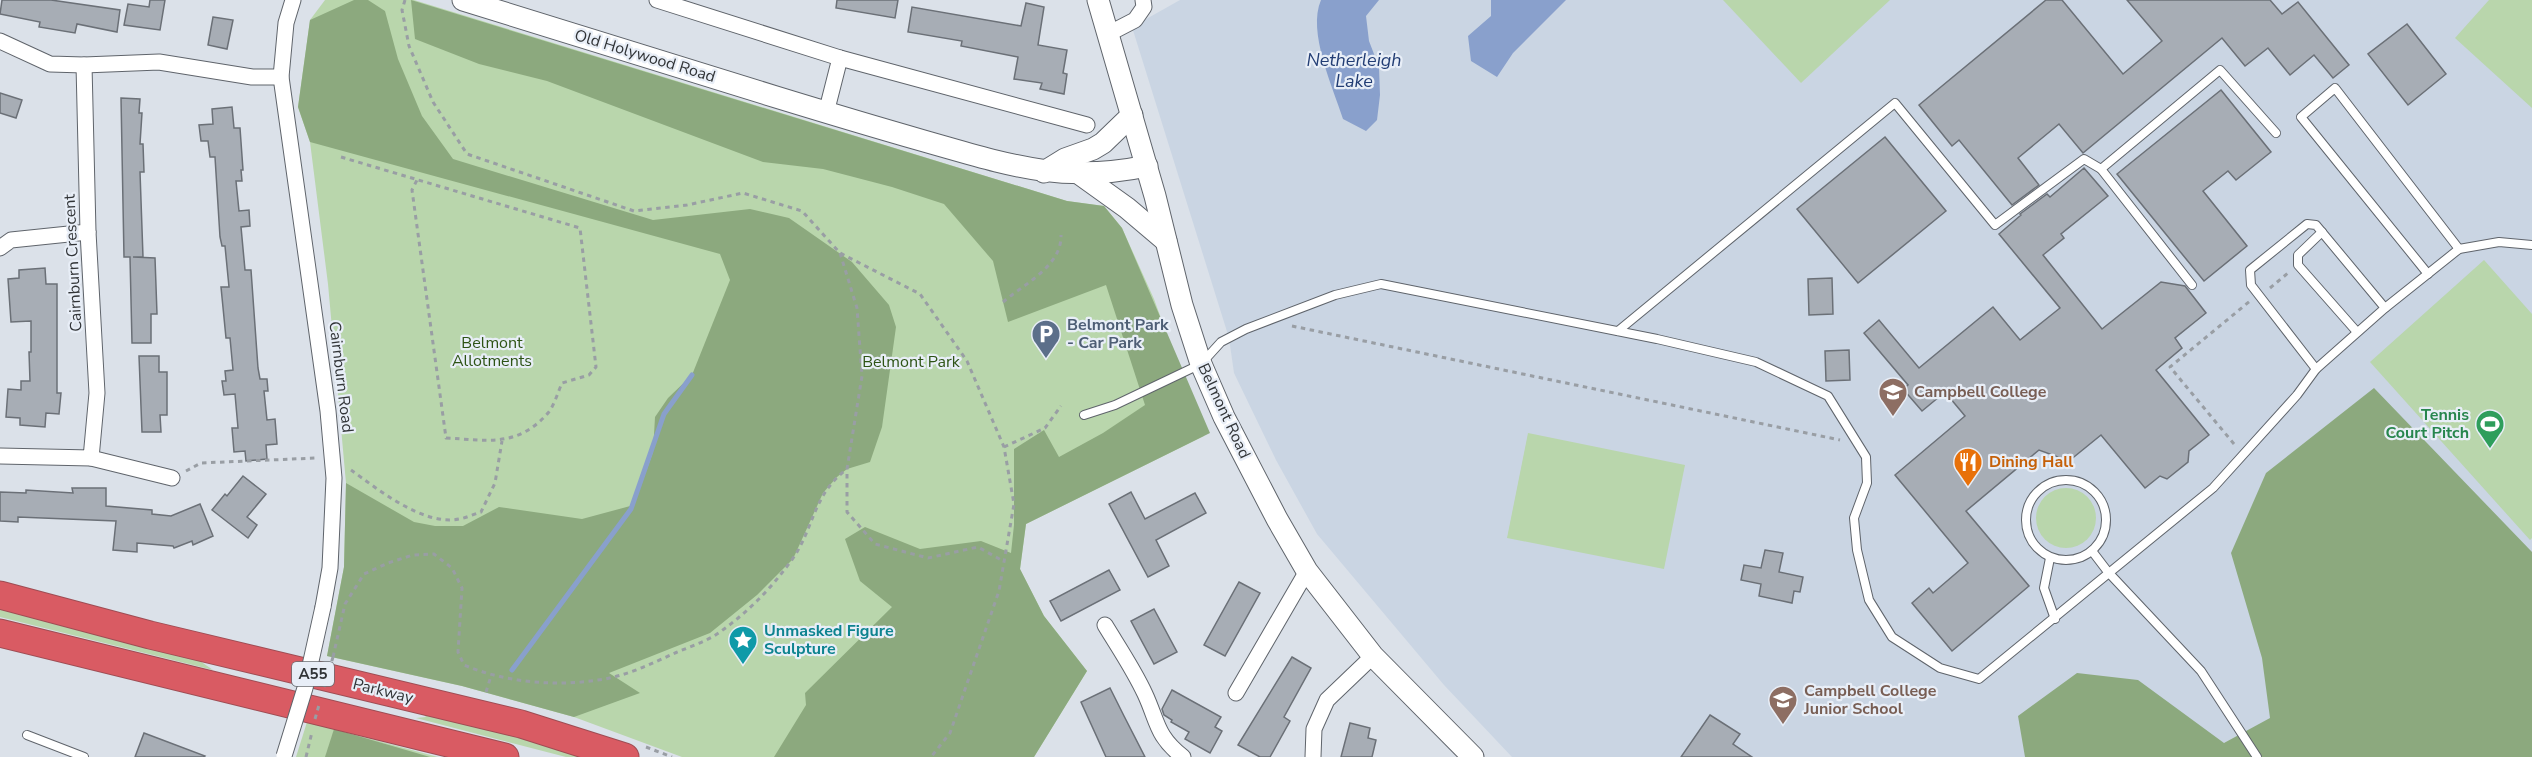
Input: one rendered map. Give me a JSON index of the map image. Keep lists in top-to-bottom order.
{
  "streets": {
    "highway": ["A55", "Parkway"],
    "street": [
      "Old Holywood Road",
      "Cairnburn Crescent",
      "Cairnburn Road",
      "Belmont Road"
    ]
  },
  "crossings": [
    ["Old Holywood Road", "Belmont Road"]
  ],
  "water": ["Netherleigh Lake"],
  "parks": ["Belmont Allotments", "Belmont Park"],
  "places": {
    "parking": ["Belmont Park - Car Park"],
    "school or university": ["Campbell College", "Campbell College Junior School"],
    "sports": ["Tennis Court Pitch"],
    "restaurant": ["Dining Hall"],
    "place": ["Unmasked Figure Sculpture"]
  }
}
